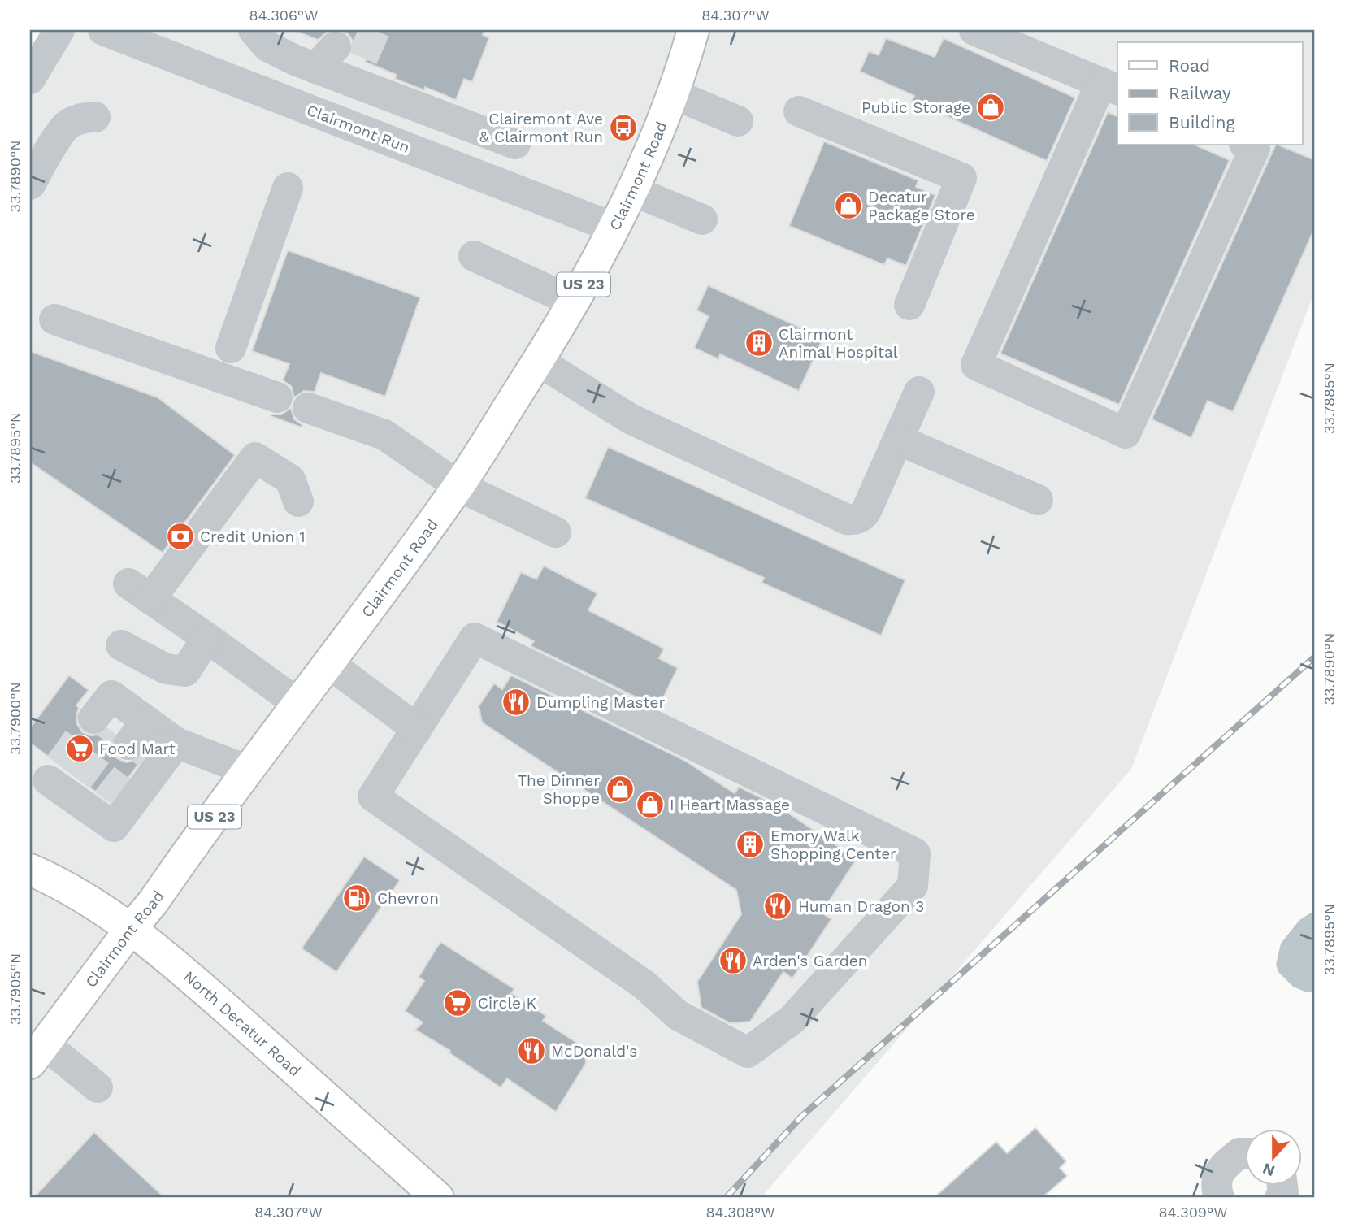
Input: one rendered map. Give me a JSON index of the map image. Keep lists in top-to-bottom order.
{
  "streets": {
    "main road": ["Clairmont Road", "US 23", "North Decatur Road"],
    "street": ["Clairmont Run"]
  },
  "crossings": [
    ["Clairmont Run", "Clairmont Road"],
    ["Clairmont Road", "North Decatur Road"]
  ],
  "places": {
    "shop": [
      "Public Storage",
      "Decatur Package Store",
      "The Dinner Shoppe",
      "I Heart Massage"
    ],
    "bus stop": ["Clairemont Ave & Clairmont Run"],
    "building": ["Clairmont Animal Hospital", "Emory Walk Shopping Center"],
    "bank": ["Credit Union 1"],
    "restaurant": [
      "Dumpling Master",
      "Human Dragon 3",
      "Arden's Garden",
      "McDonald's"
    ],
    "supermarket": ["Food Mart", "Circle K"],
    "fuel station": ["Chevron"]
  },
  "legend": ["Road", "Railway", "Building"],
  "north": "bottom",
  "coordinates": [
    "84.306°W",
    "84.307°W",
    "33.7890°N",
    "33.7885°N",
    "33.7895°N",
    "33.7900°N",
    "33.7905°N",
    "84.308°W",
    "84.309°W"
  ]
}
